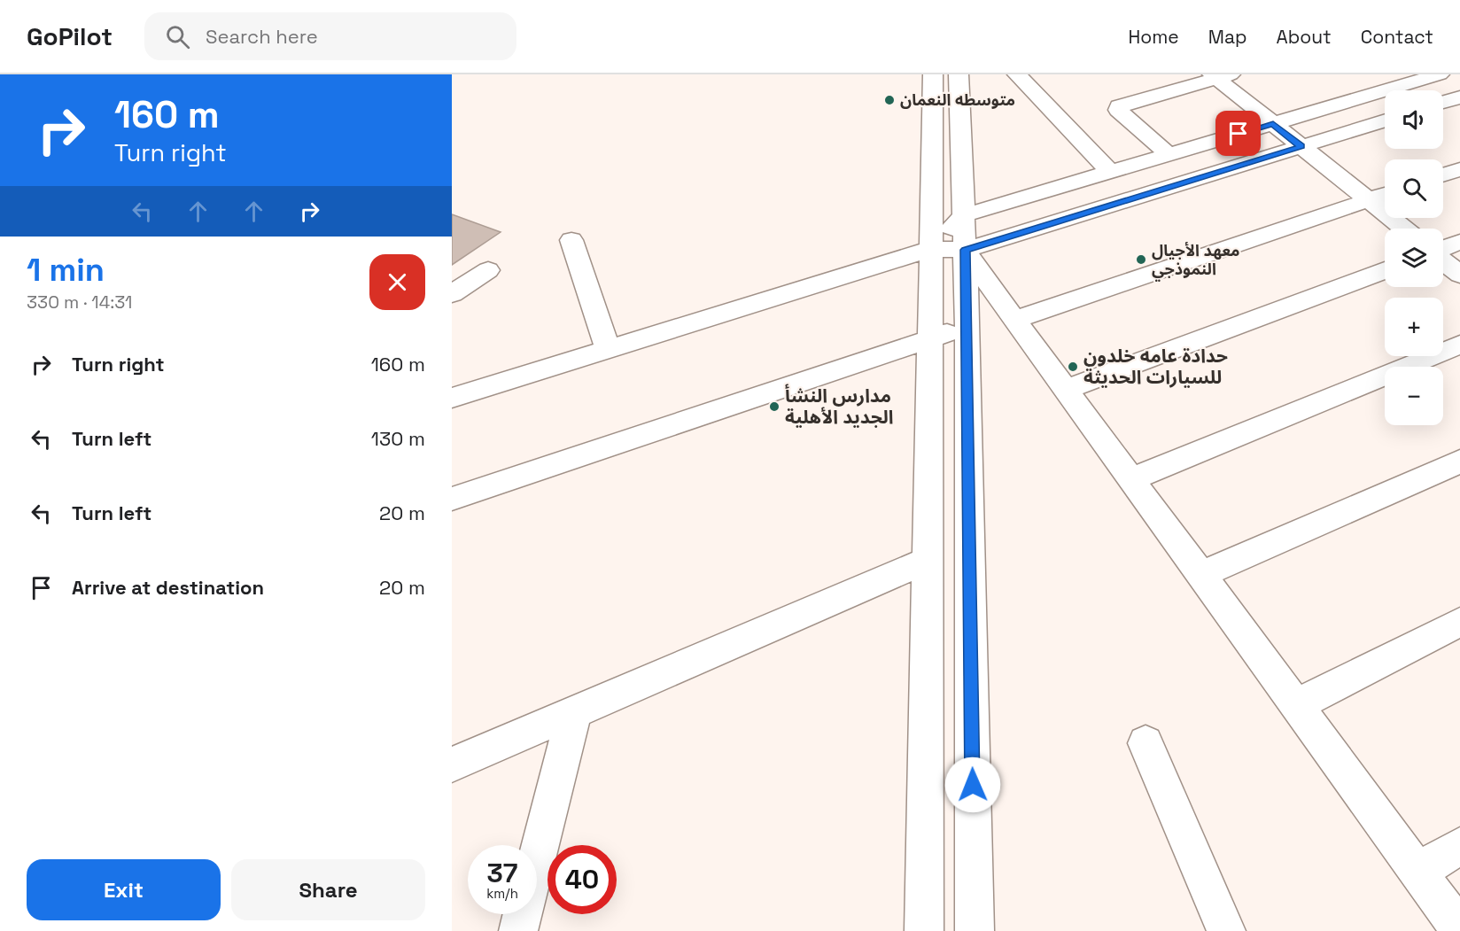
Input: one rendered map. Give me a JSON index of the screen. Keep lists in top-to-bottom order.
{
  "places": [
    "متوسطه النعمان",
    "معهد الأجيال النموذجي",
    "حدادة عامه خلدون للسيارات الحديثة",
    "مدارس النشأ الجديد الأهلية"
  ],
  "page": {
    "header": "GoPilot",
    "search": "Search here",
    "nav": [
      "Home",
      "Map",
      "About",
      "Contact"
    ],
    "turn": ["160 m", "Turn right"],
    "map_buttons": ["+", "−"],
    "heading": ["1 min", "330 m · 14:31"],
    "list": [
      {
        "name": "Turn right",
        "value": "160 m"
      },
      {
        "name": "Turn left",
        "value": "130 m"
      },
      {
        "name": "Turn left",
        "value": "20 m"
      },
      {
        "name": "Arrive at destination",
        "value": "20 m"
      }
    ],
    "speed": "37 km/h",
    "limit": "40",
    "buttons": ["Exit", "Share"]
  }
}
